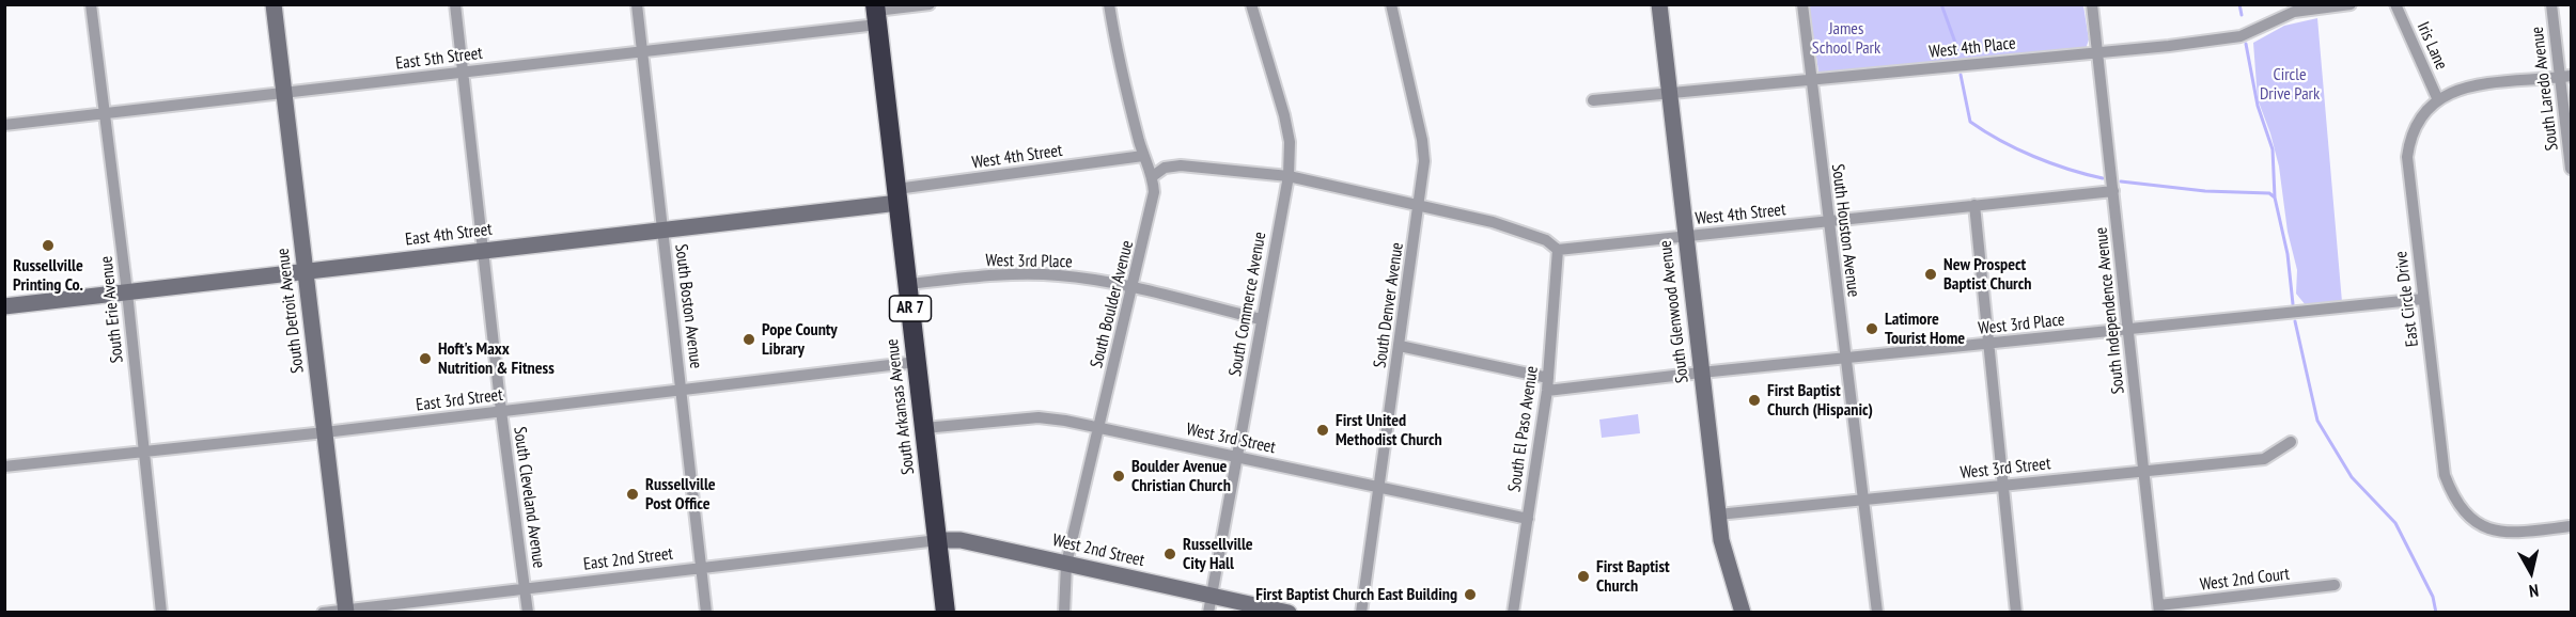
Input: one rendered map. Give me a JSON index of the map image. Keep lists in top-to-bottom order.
{
  "streets": {
    "highway": ["AR 7", "South Arkansas Avenue"],
    "street": [
      "Iris Lane",
      "West 4th Place",
      "East 5th Street",
      "South Laredo Avenue",
      "West 4th Street",
      "South Houston Avenue",
      "East 4th Street",
      "West 3rd Place",
      "East Circle Drive",
      "South Boulder Avenue",
      "South Commerce Avenue",
      "South Denver Avenue",
      "South Boston Avenue",
      "South Erie Avenue",
      "South Detroit Avenue",
      "South Independence Avenue",
      "South Glenwood Avenue",
      "East 3rd Street",
      "South El Paso Avenue",
      "West 3rd Street",
      "South Cleveland Avenue",
      "West 2nd Street",
      "East 2nd Street",
      "West 2nd Court"
    ]
  },
  "crossings": [
    ["Iris Lane", "East Circle Drive"],
    ["West 4th Place", "South Houston Avenue"],
    ["West 4th Place", "South Independence Avenue"],
    ["West 4th Place", "South Glenwood Avenue"],
    ["East 5th Street", "South Boston Avenue"],
    ["East 5th Street", "South Erie Avenue"],
    ["East 5th Street", "South Detroit Avenue"],
    ["East 5th Street", "South Arkansas Avenue"],
    ["East 5th Street", "South Cleveland Avenue"],
    ["South Laredo Avenue", "East Circle Drive"],
    ["West 4th Street", "South Houston Avenue"],
    ["West 4th Street", "East 4th Street"],
    ["West 4th Street", "South Boulder Avenue"],
    ["West 4th Street", "South Independence Avenue"],
    ["West 4th Street", "South Glenwood Avenue"],
    ["West 4th Street", "South Arkansas Avenue"],
    ["West 4th Street", "South El Paso Avenue"],
    ["South Houston Avenue", "West 3rd Place"],
    ["South Houston Avenue", "West 3rd Street"],
    ["East 4th Street", "South Boston Avenue"],
    ["East 4th Street", "South Erie Avenue"],
    ["East 4th Street", "South Detroit Avenue"],
    ["East 4th Street", "South Arkansas Avenue"],
    ["East 4th Street", "South Cleveland Avenue"],
    ["West 3rd Place", "East Circle Drive"],
    ["West 3rd Place", "South Boulder Avenue"],
    ["West 3rd Place", "South Commerce Avenue"],
    ["West 3rd Place", "South Independence Avenue"],
    ["West 3rd Place", "South Glenwood Avenue"],
    ["West 3rd Place", "South Arkansas Avenue"],
    ["West 3rd Place", "South El Paso Avenue"],
    ["South Boulder Avenue", "West 3rd Street"],
    ["South Boulder Avenue", "West 2nd Street"],
    ["South Commerce Avenue", "West 3rd Street"],
    ["South Commerce Avenue", "West 2nd Street"],
    ["South Denver Avenue", "West 3rd Street"],
    ["South Boston Avenue", "East 3rd Street"],
    ["South Boston Avenue", "East 2nd Street"],
    ["South Erie Avenue", "East 3rd Street"],
    ["South Detroit Avenue", "East 3rd Street"],
    ["South Detroit Avenue", "East 2nd Street"],
    ["South Independence Avenue", "West 3rd Street"],
    ["South Independence Avenue", "West 2nd Court"],
    ["South Glenwood Avenue", "West 3rd Street"],
    ["East 3rd Street", "South Arkansas Avenue"],
    ["East 3rd Street", "South Cleveland Avenue"],
    ["South Arkansas Avenue", "West 3rd Street"],
    ["South Arkansas Avenue", "West 2nd Street"],
    ["South Arkansas Avenue", "East 2nd Street"],
    ["South El Paso Avenue", "West 3rd Street"],
    ["South Cleveland Avenue", "East 2nd Street"],
    ["West 2nd Street", "East 2nd Street"]
  ],
  "parks": ["James School Park", "Circle Drive Park"],
  "places": [
    "Russellville Printing Co.",
    "New Prospect Baptist Church",
    "Latimore Tourist Home",
    "Pope County Library",
    "Hoft's Maxx Nutrition & Fitness",
    "First Baptist Church (Hispanic)",
    "First United Methodist Church",
    "Boulder Avenue Christian Church",
    "Russellville Post Office",
    "Russellville City Hall",
    "First Baptist Church",
    "First Baptist Church East Building"
  ],
  "north": "bottom"
}
